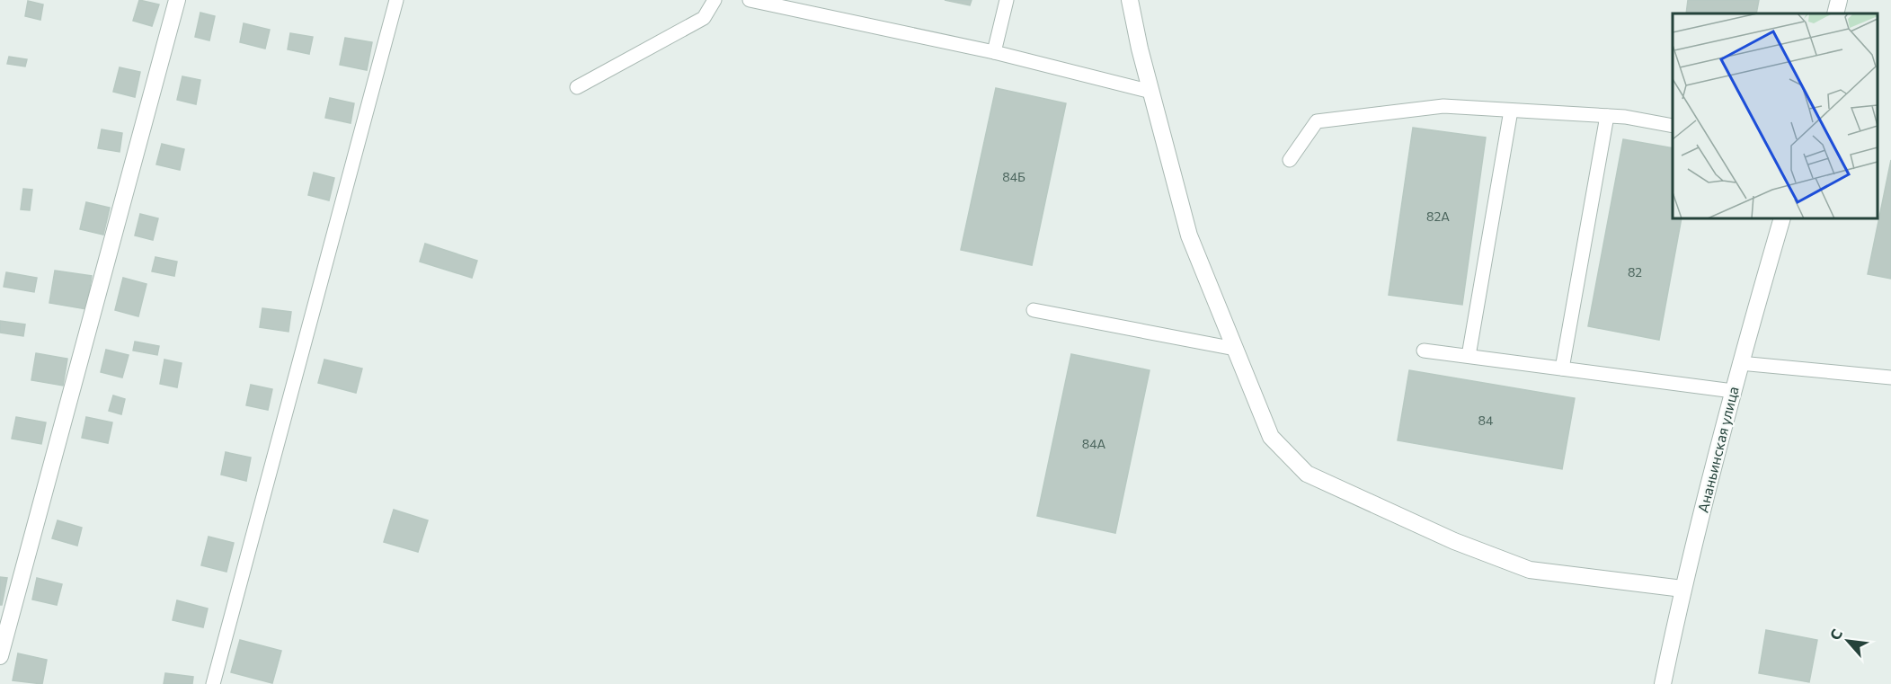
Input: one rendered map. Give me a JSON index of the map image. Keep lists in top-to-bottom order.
{
  "streets": {
    "street": ["Ананьинская улица"]
  },
  "house_numbers": [
    "84Б",
    "82А",
    "82",
    "84",
    "84А"
  ],
  "north": "top left"
}
